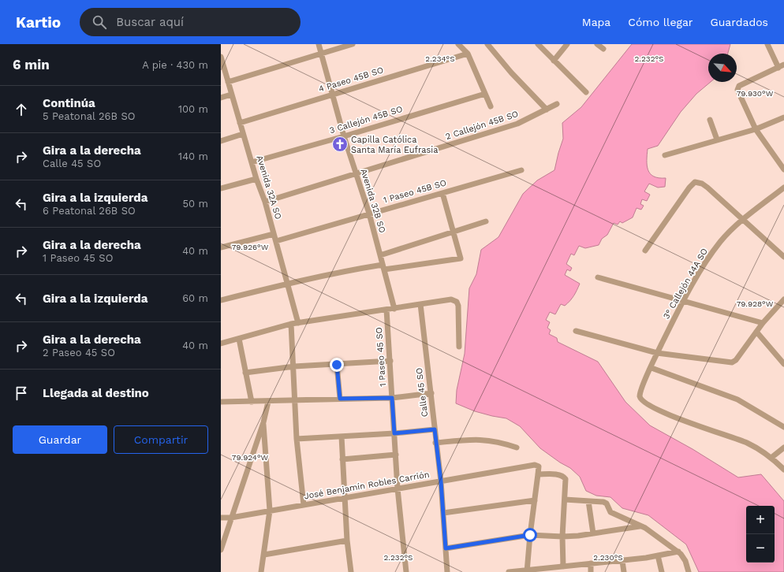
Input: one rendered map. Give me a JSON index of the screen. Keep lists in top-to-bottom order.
{
  "streets": {
    "street": [
      "4 Paseo 45B SO",
      "3 Callejón 45B SO",
      "2 Callejón 45B SO",
      "Avenida 32A SO",
      "1 Paseo 45B SO",
      "Avenida 32B SO",
      "3° Callejón 44A SO",
      "1 Paseo 45 SO",
      "Calle 45 SO",
      "José Benjamín Robles Carrión"
    ]
  },
  "crossings": [
    ["4 Paseo 45B SO", "Avenida 32A SO"],
    ["4 Paseo 45B SO", "Avenida 32B SO"],
    ["3 Callejón 45B SO", "Avenida 32A SO"],
    ["3 Callejón 45B SO", "Avenida 32B SO"],
    ["2 Callejón 45B SO", "Avenida 32A SO"],
    ["2 Callejón 45B SO", "Avenida 32B SO"],
    ["Avenida 32A SO", "1 Paseo 45B SO"],
    ["1 Paseo 45B SO", "Avenida 32B SO"],
    ["1 Paseo 45 SO", "José Benjamín Robles Carrión"],
    ["Calle 45 SO", "José Benjamín Robles Carrión"]
  ],
  "places": {
    "church": ["Capilla Católica Santa María Eufrasia"]
  },
  "north": "bottom right",
  "page": {
    "header": "Kartio",
    "search": "Buscar aquí",
    "nav": ["Mapa", "Cómo llegar", "Guardados"],
    "heading": ["6 min", "A pie · 430 m"],
    "list": [
      ["Continúa", "5 Peatonal 26B SO", "100 m"],
      ["Gira a la derecha", "Calle 45 SO", "140 m"],
      ["Gira a la izquierda", "6 Peatonal 26B SO", "50 m"],
      ["Gira a la derecha", "1 Paseo 45 SO", "40 m"],
      ["Gira a la izquierda", "60 m"],
      ["Gira a la derecha", "2 Paseo 45 SO", "40 m"],
      "Llegada al destino"
    ],
    "buttons": ["Guardar", "Compartir"],
    "map_buttons": ["+", "−"]
  },
  "coordinates": [
    "2.234°S",
    "2.232°S",
    "79.930°W",
    "79.926°W",
    "79.928°W",
    "79.924°W",
    "2.230°S"
  ]
}
